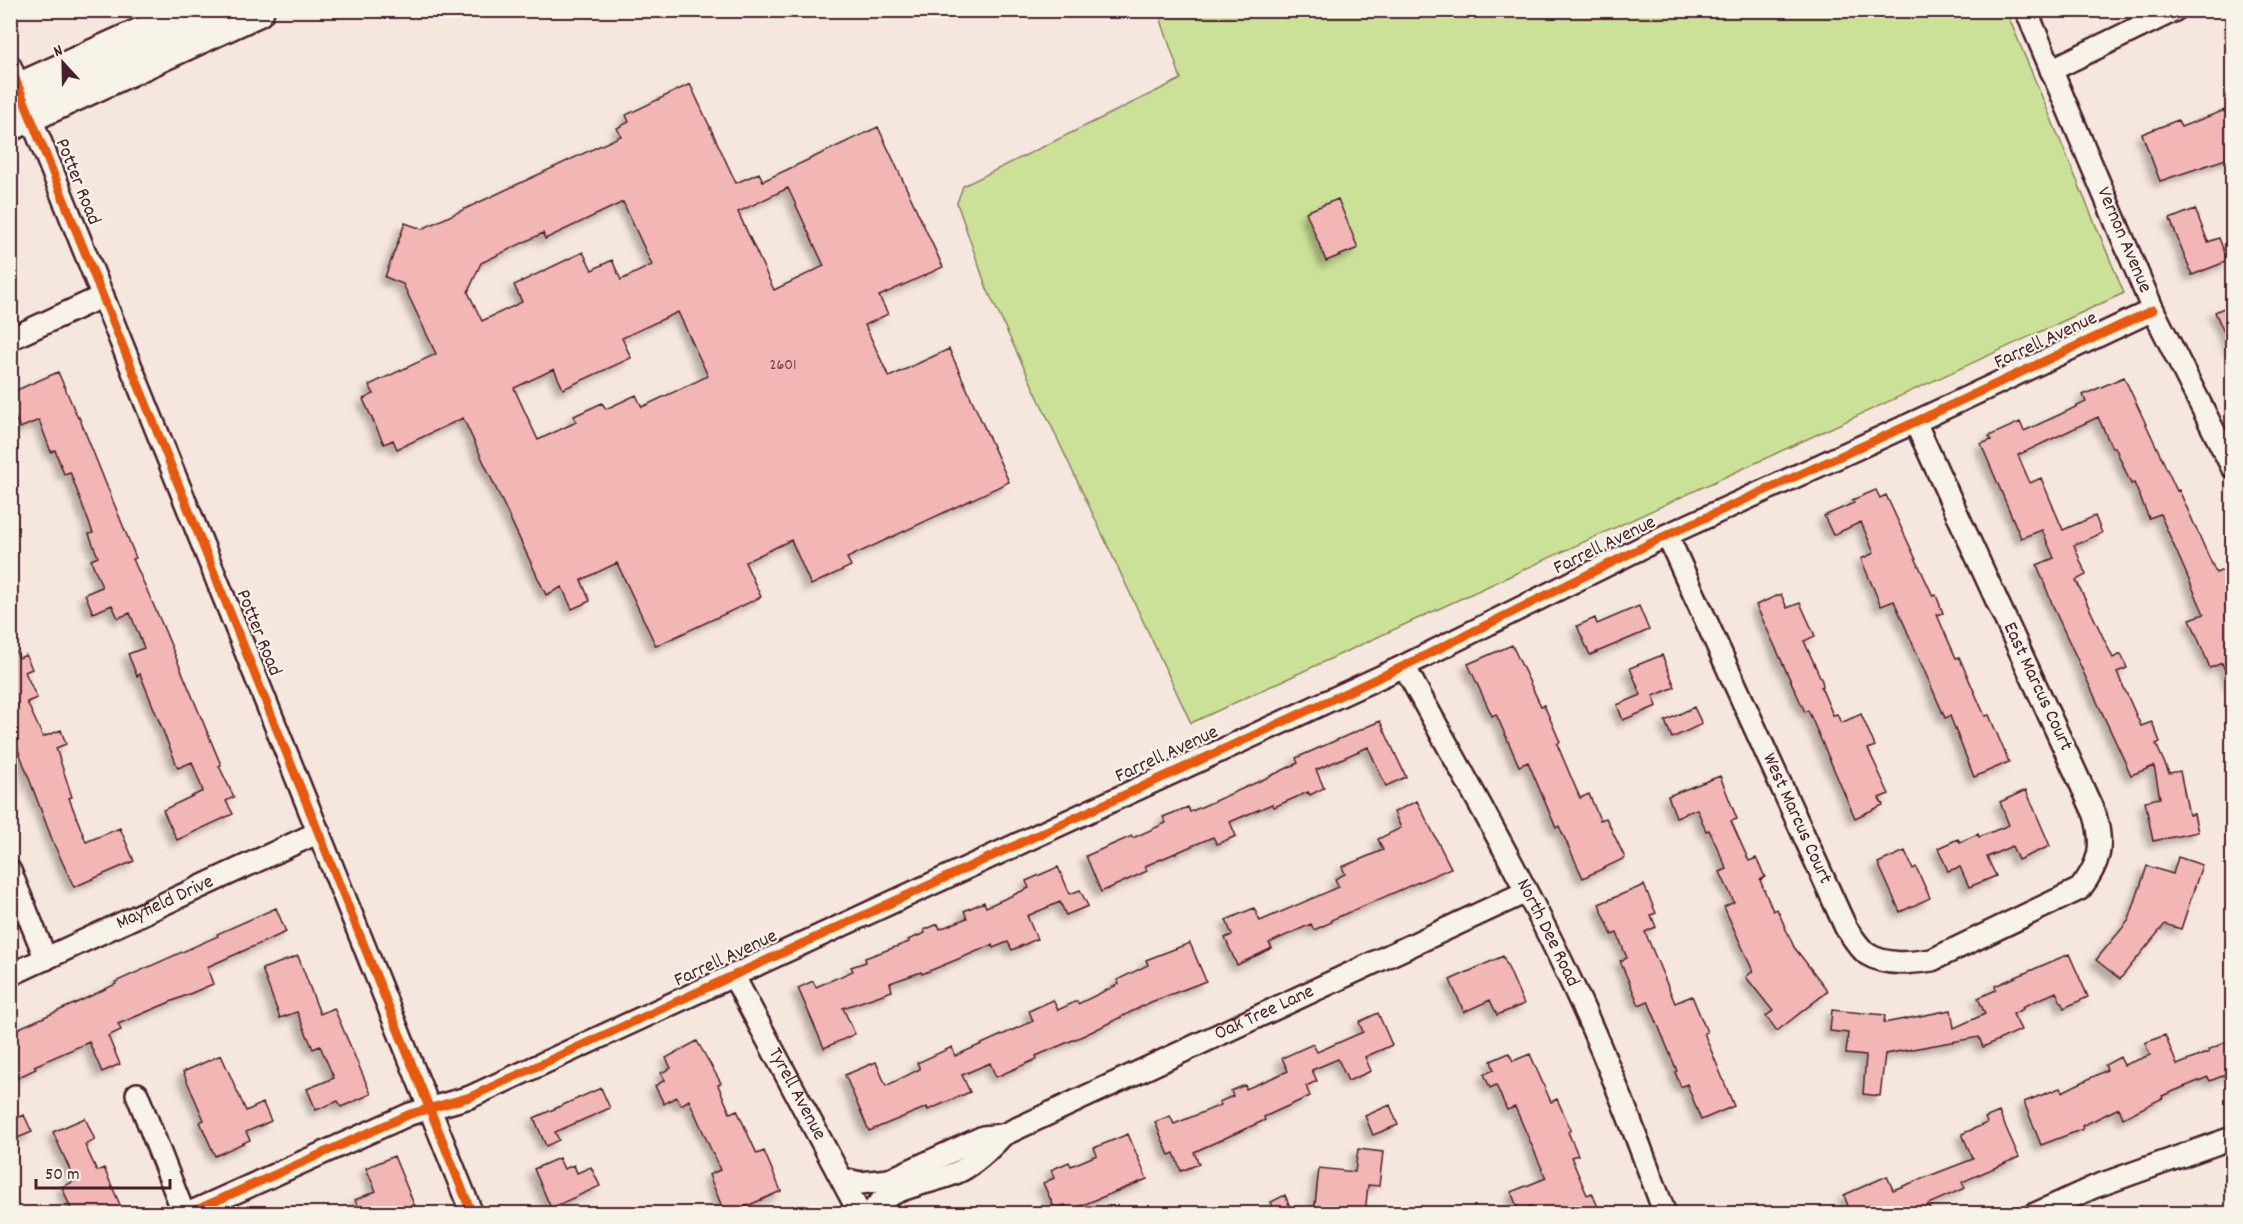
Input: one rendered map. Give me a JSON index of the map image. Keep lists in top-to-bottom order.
{
  "streets": {
    "street": [
      "Potter Road",
      "Vernon Avenue",
      "Farrell Avenue",
      "East Marcus Court",
      "West Marcus Court",
      "Mayfield Drive",
      "North Dee Road",
      "Oak Tree Lane",
      "Tyrell Avenue"
    ]
  },
  "crossings": [
    ["Potter Road", "Farrell Avenue"],
    ["Potter Road", "Mayfield Drive"],
    ["Vernon Avenue", "Farrell Avenue"],
    ["Farrell Avenue", "East Marcus Court"],
    ["Farrell Avenue", "West Marcus Court"],
    ["Farrell Avenue", "North Dee Road"],
    ["Farrell Avenue", "Tyrell Avenue"],
    ["East Marcus Court", "West Marcus Court"],
    ["North Dee Road", "Oak Tree Lane"],
    ["Oak Tree Lane", "Tyrell Avenue"]
  ],
  "house_numbers": ["2601"],
  "scale_bar": "50 m",
  "north": "top"
}
